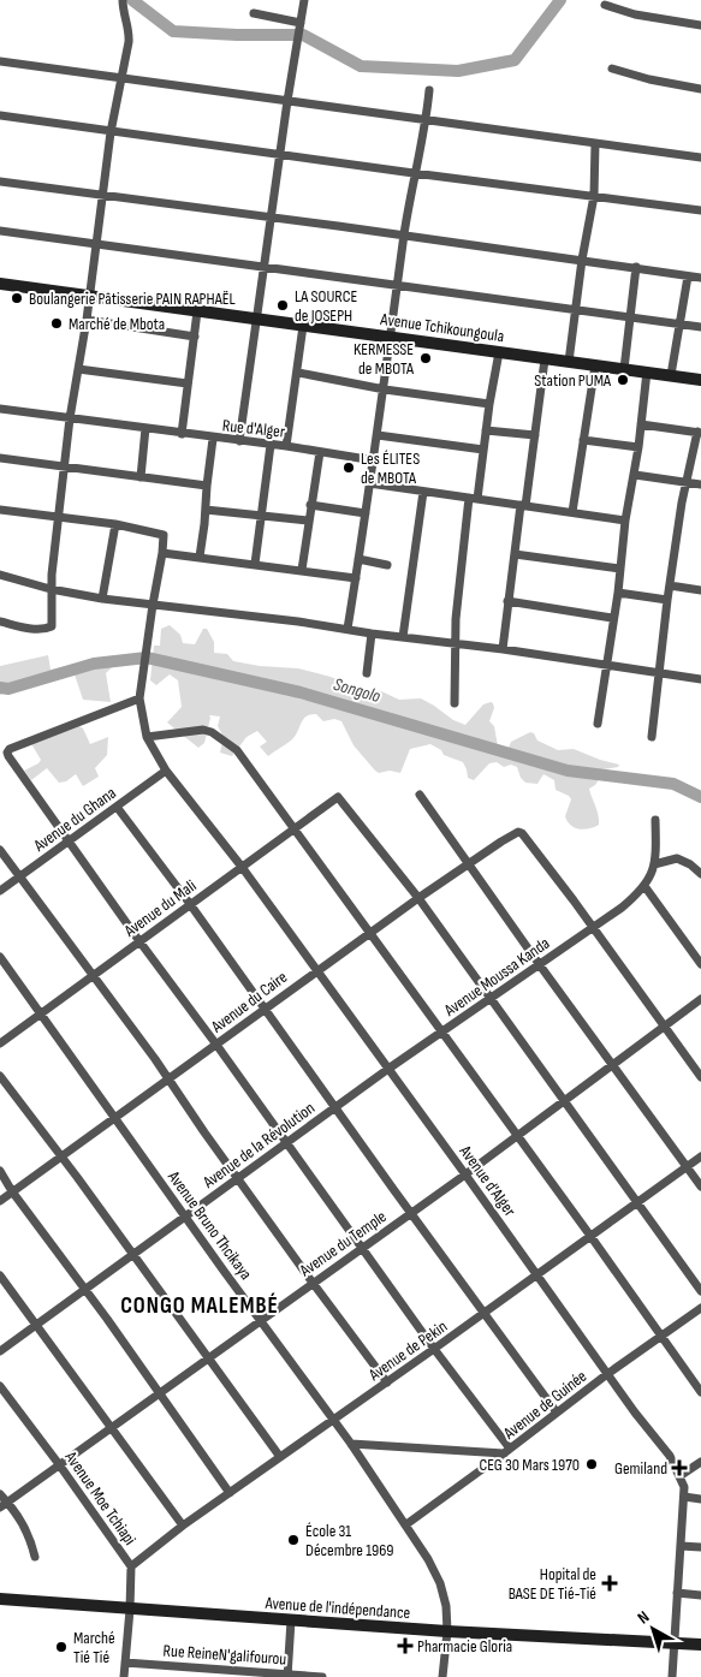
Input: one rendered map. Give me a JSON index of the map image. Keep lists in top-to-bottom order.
{
  "streets": {
    "street": [
      "Avenue Tchikoungoula",
      "Rue d'Alger",
      "Avenue du Ghana",
      "Avenue du Mali",
      "Avenue Moussa Kanda",
      "Avenue du Caire",
      "Avenue de la Révolution",
      "Avenue d'Alger",
      "Avenue Bruno Thcikaya",
      "Avenue du Temple",
      "Avenue de Pekin",
      "Avenue de Guinée",
      "Avenue Moe Tchiapi",
      "Avenue de l'indépendance",
      "Rue ReineN'galifourou"
    ]
  },
  "crossings": [
    ["Avenue du Ghana", "Avenue d'Alger"],
    ["Avenue du Mali", "Avenue du Caire"],
    ["Avenue du Mali", "Avenue d'Alger"],
    ["Avenue du Mali", "Avenue Bruno Thcikaya"],
    ["Avenue Moussa Kanda", "Avenue du Caire"],
    ["Avenue Moussa Kanda", "Avenue de la Révolution"],
    ["Avenue Moussa Kanda", "Avenue d'Alger"],
    ["Avenue du Caire", "Avenue d'Alger"],
    ["Avenue du Caire", "Avenue Bruno Thcikaya"],
    ["Avenue de la Révolution", "Avenue d'Alger"],
    ["Avenue de la Révolution", "Avenue Bruno Thcikaya"],
    ["Avenue d'Alger", "Avenue du Temple"],
    ["Avenue d'Alger", "Avenue de Pekin"],
    ["Avenue d'Alger", "Avenue de Guinée"],
    ["Avenue d'Alger", "Avenue de l'indépendance"],
    ["Avenue Bruno Thcikaya", "Avenue du Temple"],
    ["Avenue Bruno Thcikaya", "Avenue de Pekin"],
    ["Avenue Bruno Thcikaya", "Avenue de Guinée"],
    ["Avenue Bruno Thcikaya", "Avenue de l'indépendance"],
    ["Avenue du Temple", "Avenue Moe Tchiapi"],
    ["Avenue de Pekin", "Avenue Moe Tchiapi"],
    ["Avenue Moe Tchiapi", "Avenue de l'indépendance"],
    ["Avenue Moe Tchiapi", "Rue ReineN'galifourou"]
  ],
  "districts": ["CONGO MALEMBÉ"],
  "water": ["Songolo"],
  "places": {
    "other": [
      "Boulangerie Pâtisserie PAIN RAPHAËL",
      "LA SOURCE de JOSEPH",
      "Marché de Mbota",
      "KERMESSE de MBOTA",
      "Station PUMA",
      "Les ÉLITES de MBOTA",
      "CEG 30 Mars 1970",
      "École 31 Décembre 1969",
      "Marché Tié Tié"
    ],
    "health": ["Gemiland", "Hopital de BASE DE Tié-Tié", "Pharmacie Gloria"]
  },
  "north": "top left"
}
